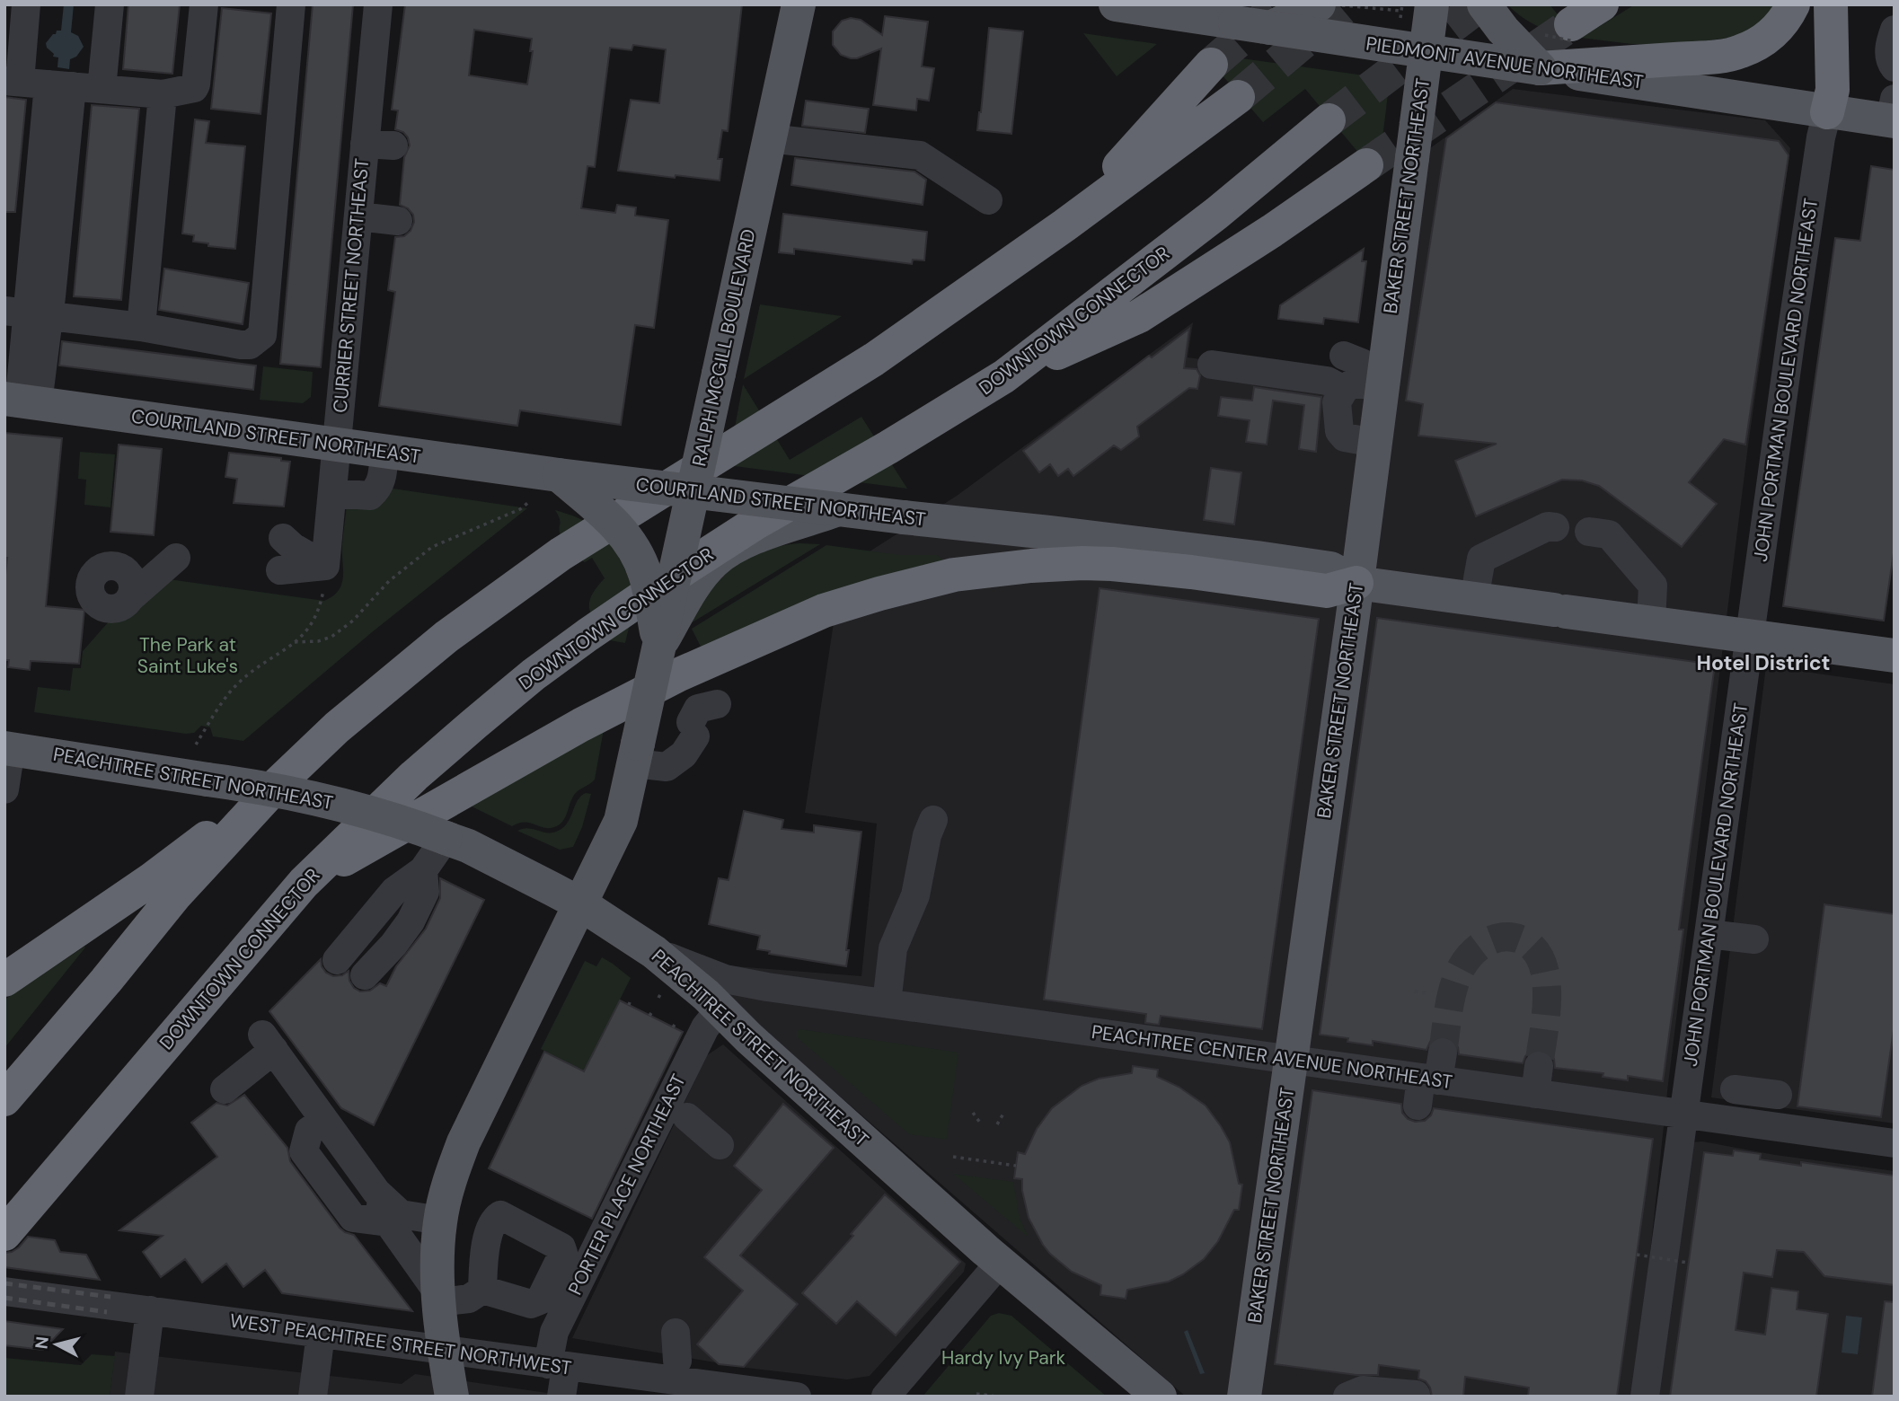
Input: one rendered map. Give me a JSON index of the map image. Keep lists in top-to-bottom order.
{
  "streets": {
    "highway": ["DOWNTOWN CONNECTOR"],
    "main road": [
      "PIEDMONT AVENUE NORTHEAST",
      "BAKER STREET NORTHEAST",
      "RALPH MCGILL BOULEVARD",
      "COURTLAND STREET NORTHEAST",
      "PEACHTREE STREET NORTHEAST"
    ],
    "street": [
      "CURRIER STREET NORTHEAST",
      "JOHN PORTMAN BOULEVARD NORTHEAST",
      "PEACHTREE CENTER AVENUE NORTHEAST",
      "PORTER PLACE NORTHEAST",
      "WEST PEACHTREE STREET NORTHWEST"
    ]
  },
  "crossings": [
    ["PIEDMONT AVENUE NORTHEAST", "BAKER STREET NORTHEAST"],
    ["PIEDMONT AVENUE NORTHEAST", "JOHN PORTMAN BOULEVARD NORTHEAST"],
    ["BAKER STREET NORTHEAST", "COURTLAND STREET NORTHEAST"],
    ["BAKER STREET NORTHEAST", "PEACHTREE CENTER AVENUE NORTHEAST"],
    ["CURRIER STREET NORTHEAST", "COURTLAND STREET NORTHEAST"],
    ["RALPH MCGILL BOULEVARD", "COURTLAND STREET NORTHEAST"],
    ["RALPH MCGILL BOULEVARD", "PEACHTREE STREET NORTHEAST"],
    ["RALPH MCGILL BOULEVARD", "WEST PEACHTREE STREET NORTHWEST"],
    ["JOHN PORTMAN BOULEVARD NORTHEAST", "COURTLAND STREET NORTHEAST"],
    ["JOHN PORTMAN BOULEVARD NORTHEAST", "PEACHTREE CENTER AVENUE NORTHEAST"],
    ["PEACHTREE STREET NORTHEAST", "PEACHTREE CENTER AVENUE NORTHEAST"],
    ["PEACHTREE STREET NORTHEAST", "PORTER PLACE NORTHEAST"],
    ["PORTER PLACE NORTHEAST", "WEST PEACHTREE STREET NORTHWEST"]
  ],
  "districts": ["Hotel District"],
  "parks": ["The Park at Saint Luke's", "Hardy Ivy Park"],
  "north": "left"
}
